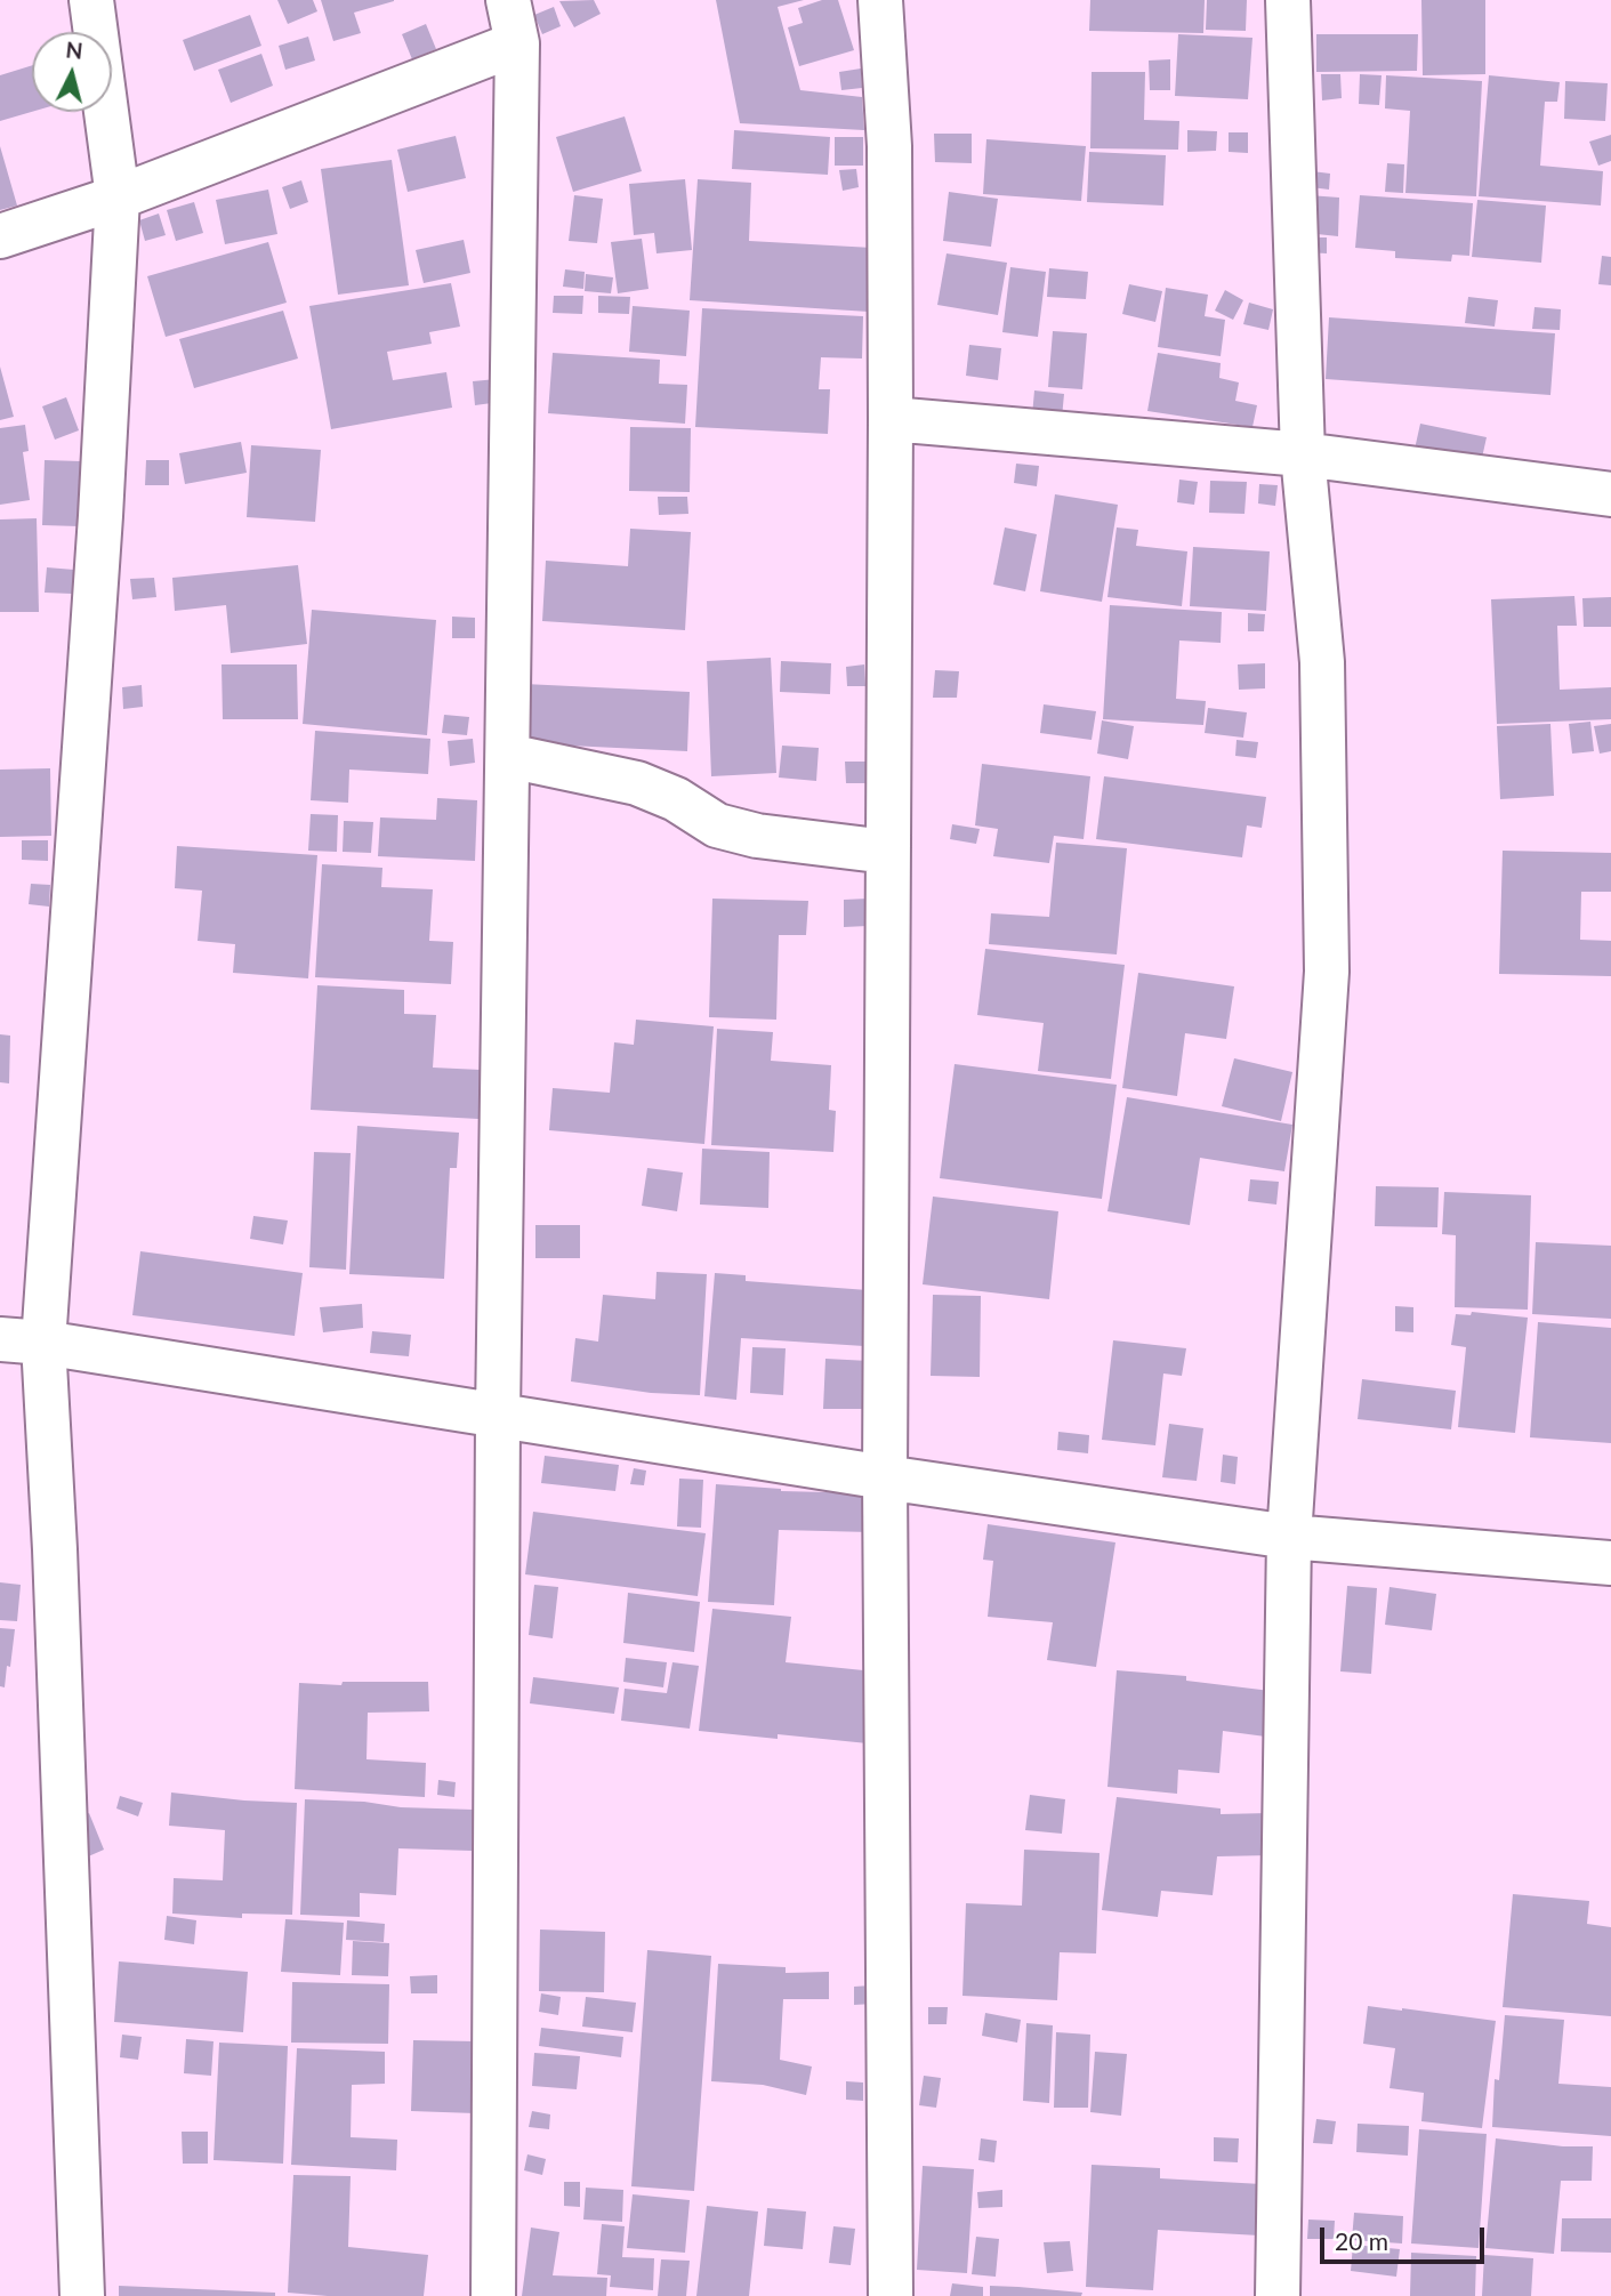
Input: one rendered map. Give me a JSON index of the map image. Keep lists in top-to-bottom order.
{
  "scale_bar": "20 m",
  "north": "top"
}
